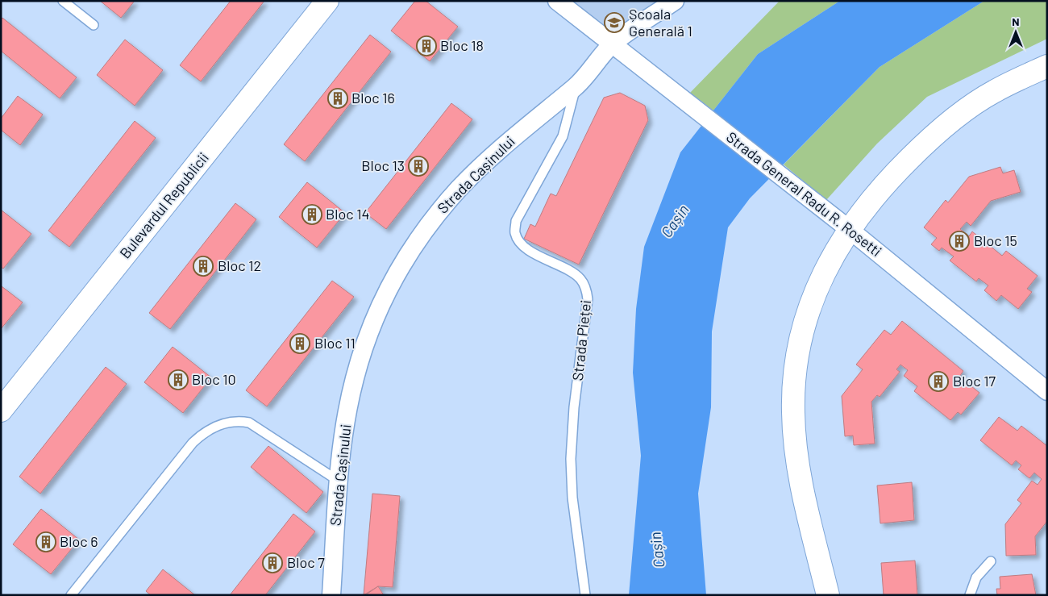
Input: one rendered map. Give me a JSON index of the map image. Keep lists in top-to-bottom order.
{
  "streets": {
    "main road": ["Bulevardul Republicii"],
    "street": ["Strada Cașinului", "Strada General Radu R. Rosetti"],
    "lane": ["Strada Pieței"]
  },
  "crossings": [
    ["Strada Cașinului", "Strada General Radu R. Rosetti"],
    ["Strada Cașinului", "Strada Pieței"]
  ],
  "water": ["Cașin"],
  "places": {
    "school or university": ["Școala Generală 1"],
    "building": [
      "Bloc 18",
      "Bloc 16",
      "Bloc 13",
      "Bloc 14",
      "Bloc 15",
      "Bloc 12",
      "Bloc 11",
      "Bloc 10",
      "Bloc 17",
      "Bloc 6",
      "Bloc 7"
    ]
  },
  "north": "top"
}
